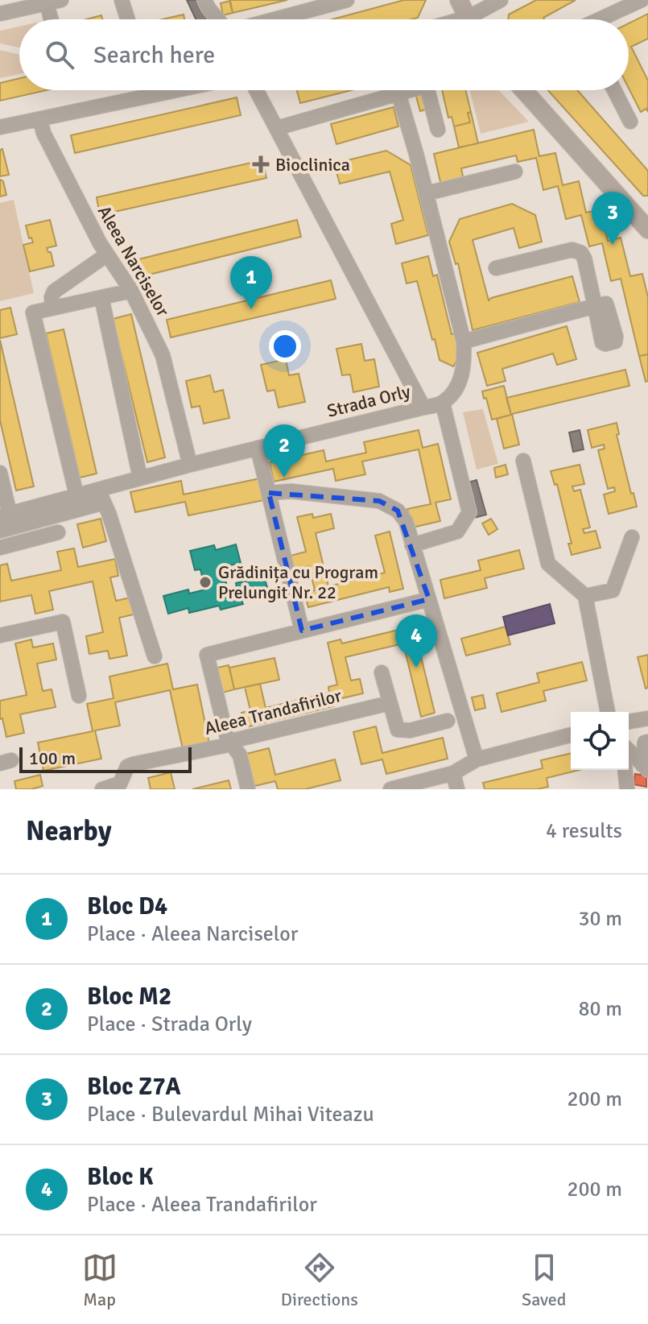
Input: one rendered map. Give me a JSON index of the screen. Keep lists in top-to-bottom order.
{
  "streets": {
    "street": ["Aleea Narciselor", "Strada Orly", "Aleea Trandafirilor"]
  },
  "crossings": [
    ["Aleea Narciselor", "Strada Orly"]
  ],
  "places": {
    "health": ["Bioclinica"],
    "other": ["Grădinița cu Program Prelungit Nr. 22"]
  },
  "scale_bar": "100 m",
  "page": {
    "search": "Search here",
    "pins": [
      "3",
      "1",
      "2",
      "4"
    ],
    "scale": "100 m",
    "heading": ["Nearby", "4 results"],
    "list": [
      {
        "mark": "1",
        "name": "Bloc D4",
        "note": "Place · Aleea Narciselor",
        "value": "30 m"
      },
      {
        "mark": "2",
        "name": "Bloc M2",
        "note": "Place · Strada Orly",
        "value": "80 m"
      },
      {
        "mark": "3",
        "name": "Bloc Z7A",
        "note": "Place · Bulevardul Mihai Viteazu",
        "value": "200 m"
      },
      {
        "mark": "4",
        "name": "Bloc K",
        "note": "Place · Aleea Trandafirilor",
        "value": "200 m"
      }
    ],
    "nav": ["Map", "Directions", "Saved"]
  }
}
